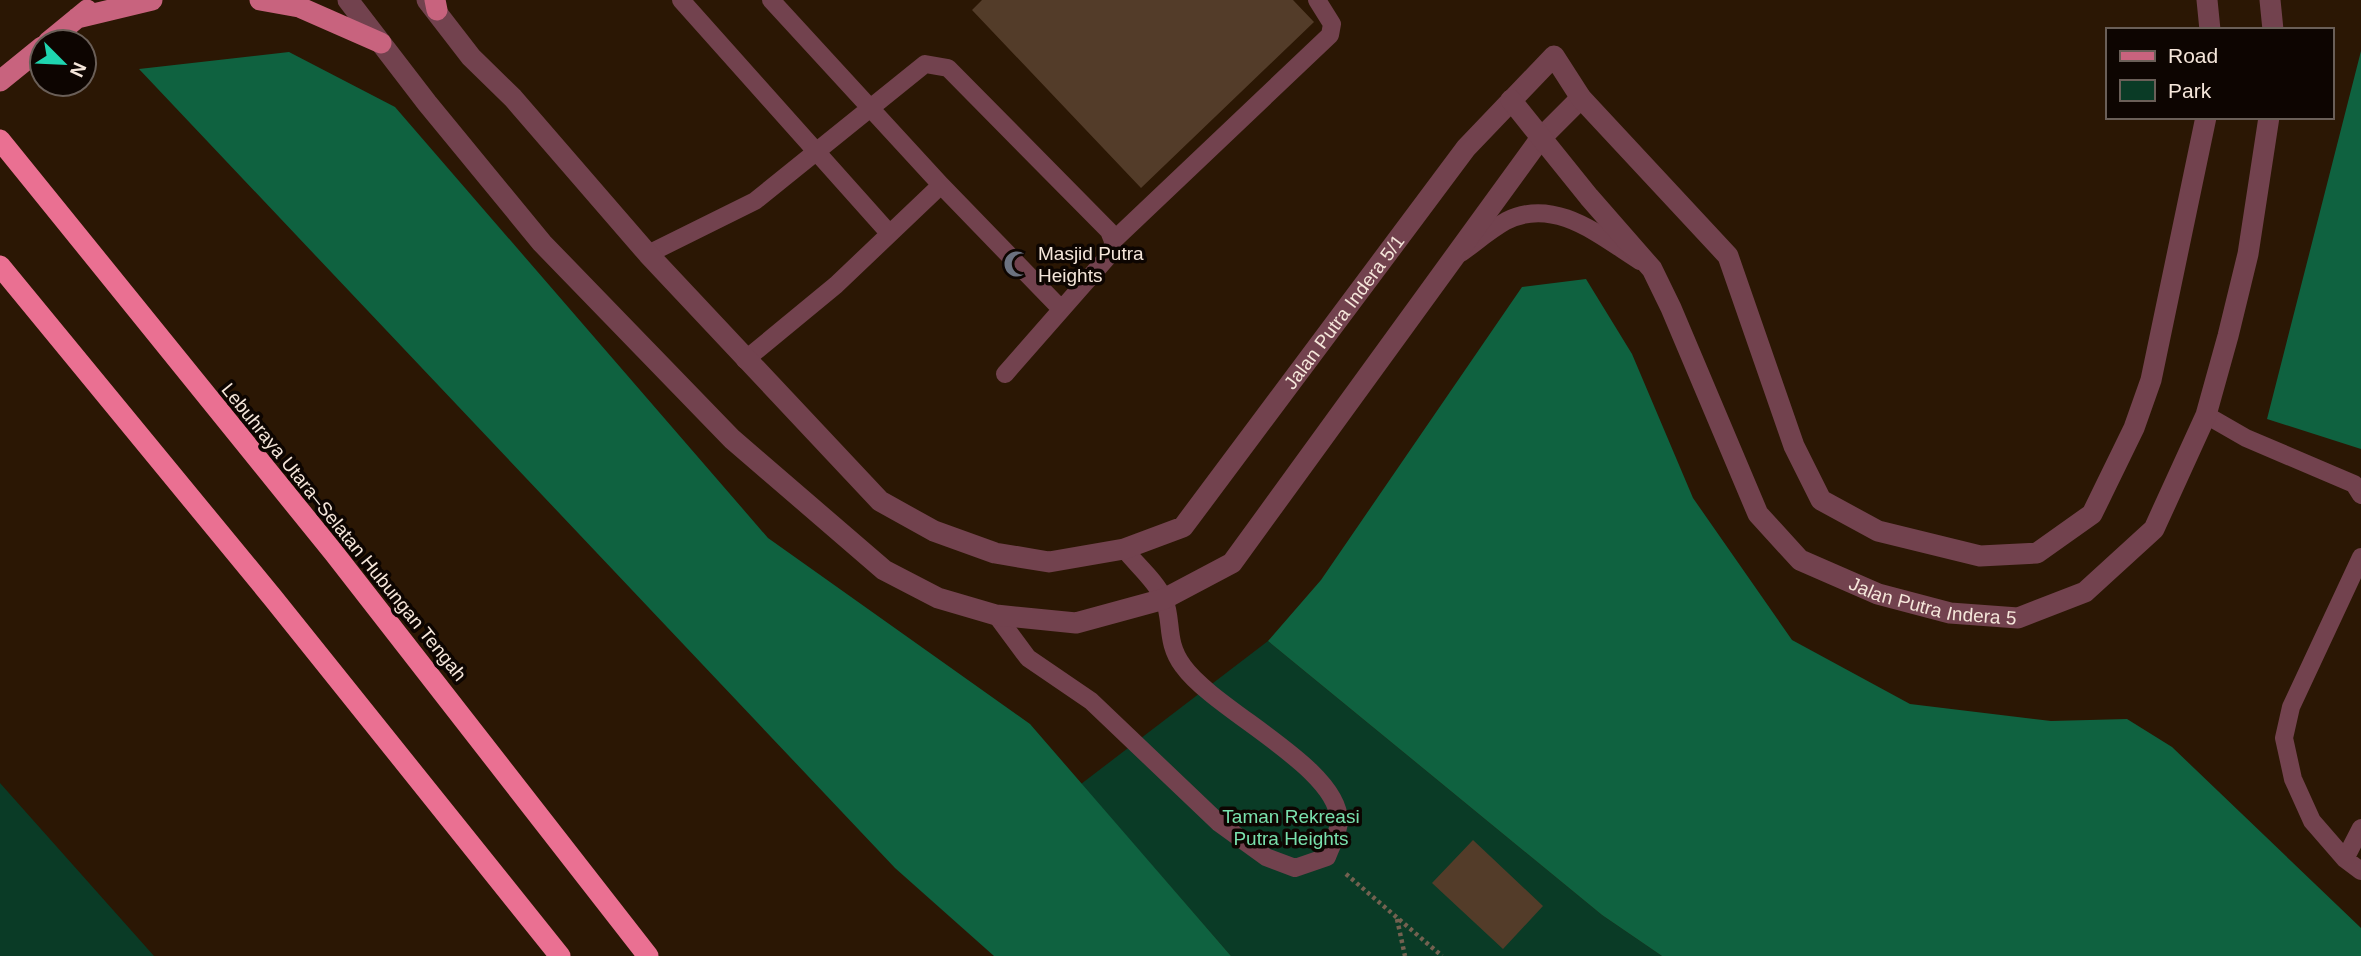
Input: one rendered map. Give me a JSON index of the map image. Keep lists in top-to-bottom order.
{
  "streets": {
    "highway": ["Lebuhraya Utara–Selatan Hubungan Tengah"],
    "street": ["Jalan Putra Indera 5/1", "Jalan Putra Indera 5"]
  },
  "crossings": [
    ["Jalan Putra Indera 5/1", "Jalan Putra Indera 5"]
  ],
  "parks": ["Taman Rekreasi Putra Heights"],
  "places": {
    "mosque": ["Masjid Putra Heights"]
  },
  "legend": ["Road", "Park"],
  "north": "bottom right"
}
